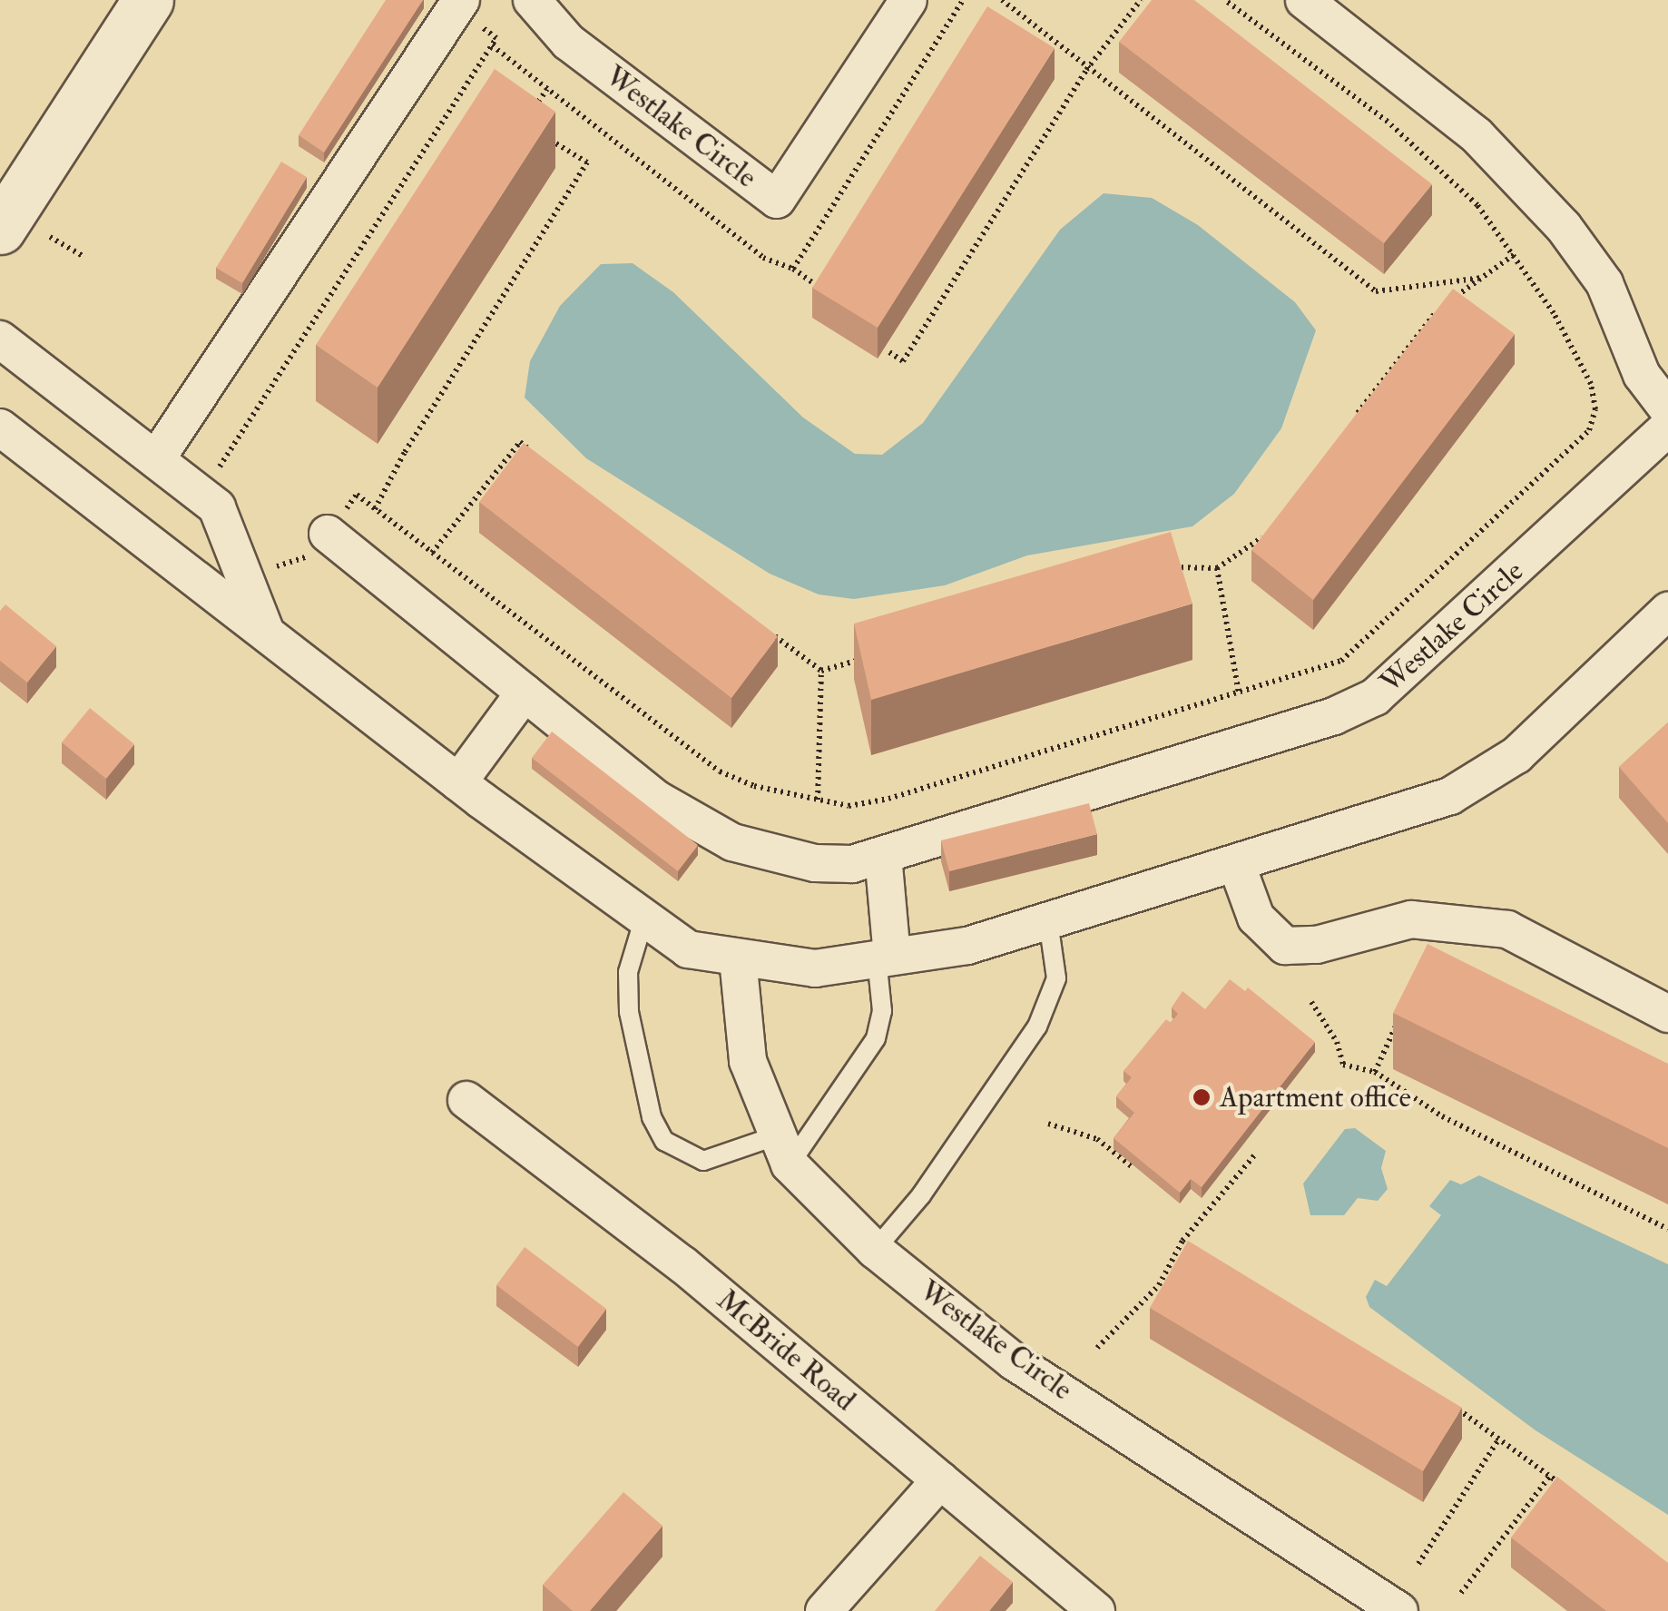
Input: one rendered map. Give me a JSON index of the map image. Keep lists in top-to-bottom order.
{
  "streets": {
    "street": ["Westlake Circle", "McBride Road"]
  },
  "places": ["Apartment office"]
}
